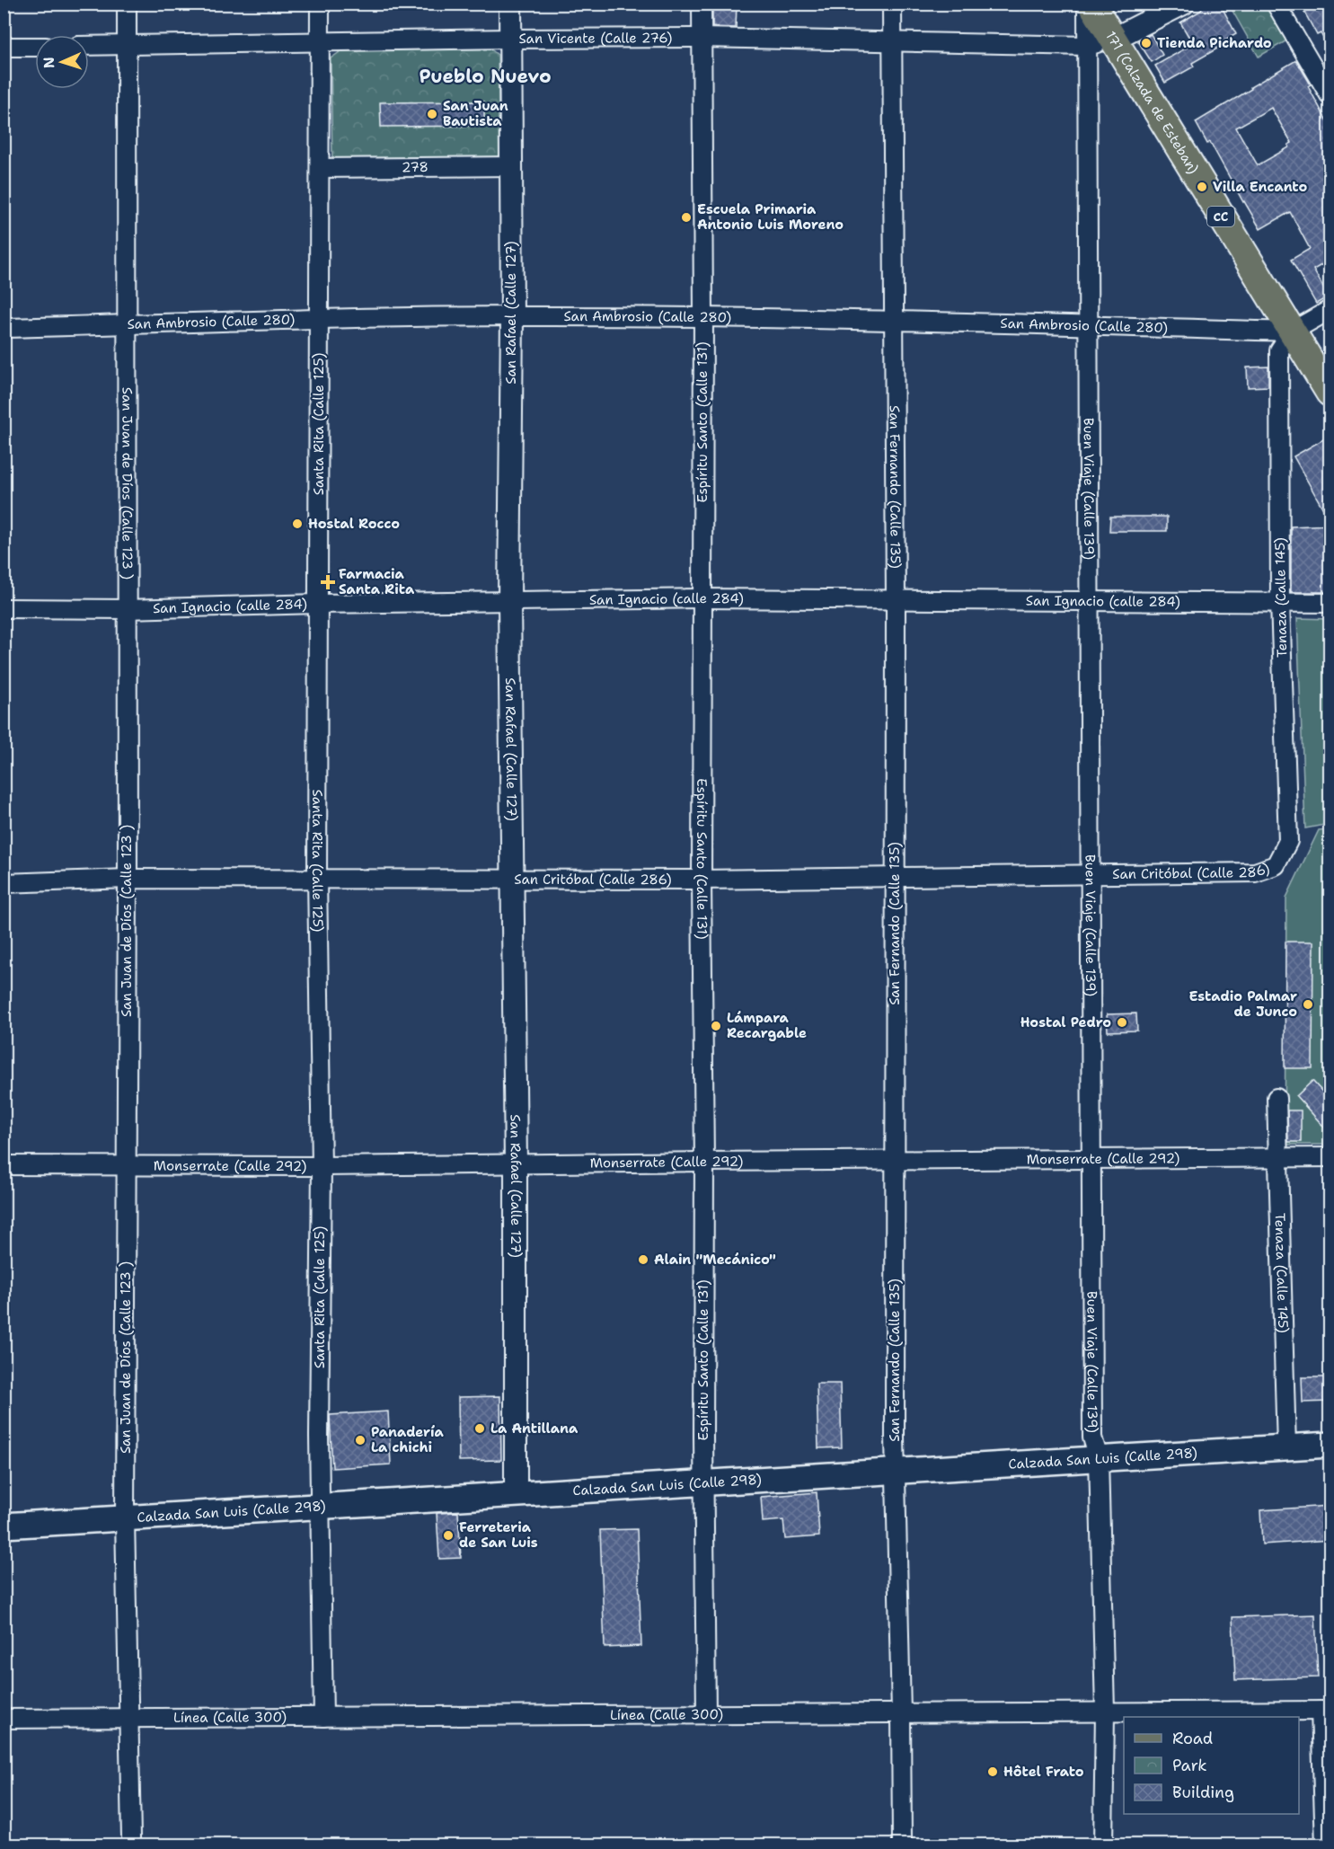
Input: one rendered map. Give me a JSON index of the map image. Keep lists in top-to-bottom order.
{
  "streets": {
    "main road": ["171 (Calzada de Esteban)", "CC", "Calzada San Luis (Calle 298)"],
    "street": [
      "San Vicente (Calle 276)",
      "278",
      "San Rafael (Calle 127)",
      "San Ambrosio (Calle 280)",
      "Espíritu Santo (Calle 131)",
      "Santa Rita (Calle 125)",
      "San Juan de Díos (Calle 123 )",
      "San Fernando (Calle 135)",
      "Buen Viaje (Calle 139)",
      "Tenaza (Calle 145)",
      "San Ignacio (calle 284)",
      "San Critóbal (Calle 286)",
      "Monserrate (Calle 292)",
      "Línea (Calle 300)"
    ]
  },
  "crossings": [
    ["San Vicente (Calle 276)", "171 (Calzada de Esteban)"],
    ["San Vicente (Calle 276)", "San Rafael (Calle 127)"],
    ["San Vicente (Calle 276)", "Espíritu Santo (Calle 131)"],
    ["San Vicente (Calle 276)", "Santa Rita (Calle 125)"],
    ["San Vicente (Calle 276)", "San Juan de Díos (Calle 123 )"],
    ["San Vicente (Calle 276)", "San Fernando (Calle 135)"],
    ["San Vicente (Calle 276)", "Buen Viaje (Calle 139)"],
    ["171 (Calzada de Esteban)", "San Ambrosio (Calle 280)"],
    ["171 (Calzada de Esteban)", "Buen Viaje (Calle 139)"],
    ["171 (Calzada de Esteban)", "Tenaza (Calle 145)"],
    ["278", "San Rafael (Calle 127)"],
    ["278", "Santa Rita (Calle 125)"],
    ["San Rafael (Calle 127)", "San Ambrosio (Calle 280)"],
    ["San Rafael (Calle 127)", "San Ignacio (calle 284)"],
    ["San Rafael (Calle 127)", "San Critóbal (Calle 286)"],
    ["San Rafael (Calle 127)", "Monserrate (Calle 292)"],
    ["San Rafael (Calle 127)", "Calzada San Luis (Calle 298)"],
    ["San Ambrosio (Calle 280)", "Espíritu Santo (Calle 131)"],
    ["San Ambrosio (Calle 280)", "Santa Rita (Calle 125)"],
    ["San Ambrosio (Calle 280)", "San Juan de Díos (Calle 123 )"],
    ["San Ambrosio (Calle 280)", "San Fernando (Calle 135)"],
    ["San Ambrosio (Calle 280)", "Buen Viaje (Calle 139)"],
    ["San Ambrosio (Calle 280)", "Tenaza (Calle 145)"],
    ["Espíritu Santo (Calle 131)", "San Ignacio (calle 284)"],
    ["Espíritu Santo (Calle 131)", "San Critóbal (Calle 286)"],
    ["Espíritu Santo (Calle 131)", "Monserrate (Calle 292)"],
    ["Espíritu Santo (Calle 131)", "Calzada San Luis (Calle 298)"],
    ["Espíritu Santo (Calle 131)", "Línea (Calle 300)"],
    ["Santa Rita (Calle 125)", "San Ignacio (calle 284)"],
    ["Santa Rita (Calle 125)", "San Critóbal (Calle 286)"],
    ["Santa Rita (Calle 125)", "Monserrate (Calle 292)"],
    ["Santa Rita (Calle 125)", "Calzada San Luis (Calle 298)"],
    ["Santa Rita (Calle 125)", "Línea (Calle 300)"],
    ["San Juan de Díos (Calle 123 )", "San Ignacio (calle 284)"],
    ["San Juan de Díos (Calle 123 )", "San Critóbal (Calle 286)"],
    ["San Juan de Díos (Calle 123 )", "Monserrate (Calle 292)"],
    ["San Juan de Díos (Calle 123 )", "Calzada San Luis (Calle 298)"],
    ["San Juan de Díos (Calle 123 )", "Línea (Calle 300)"],
    ["San Fernando (Calle 135)", "San Ignacio (calle 284)"],
    ["San Fernando (Calle 135)", "San Critóbal (Calle 286)"],
    ["San Fernando (Calle 135)", "Monserrate (Calle 292)"],
    ["San Fernando (Calle 135)", "Calzada San Luis (Calle 298)"],
    ["San Fernando (Calle 135)", "Línea (Calle 300)"],
    ["Buen Viaje (Calle 139)", "San Ignacio (calle 284)"],
    ["Buen Viaje (Calle 139)", "San Critóbal (Calle 286)"],
    ["Buen Viaje (Calle 139)", "Monserrate (Calle 292)"],
    ["Buen Viaje (Calle 139)", "Calzada San Luis (Calle 298)"],
    ["Buen Viaje (Calle 139)", "Línea (Calle 300)"],
    ["Tenaza (Calle 145)", "San Ignacio (calle 284)"],
    ["Tenaza (Calle 145)", "San Critóbal (Calle 286)"],
    ["Tenaza (Calle 145)", "Monserrate (Calle 292)"],
    ["Tenaza (Calle 145)", "Calzada San Luis (Calle 298)"]
  ],
  "districts": ["Pueblo Nuevo"],
  "places": {
    "other": [
      "Tienda Pichardo",
      "San Juan Bautista",
      "Villa Encanto",
      "Escuela Primaria Antonio Luis Moreno",
      "Hostal Rocco",
      "Estadio Palmar de Junco",
      "Hostal Pedro",
      "Lámpara Recargable",
      "Alain \"Mecánico\"",
      "La Antillana",
      "Panadería La chichi",
      "Ferreteria de San Luis",
      "Hôtel Frato"
    ],
    "health": ["Farmacia Santa Rita"]
  },
  "legend": ["Road", "Park", "Building"],
  "north": "left"
}
